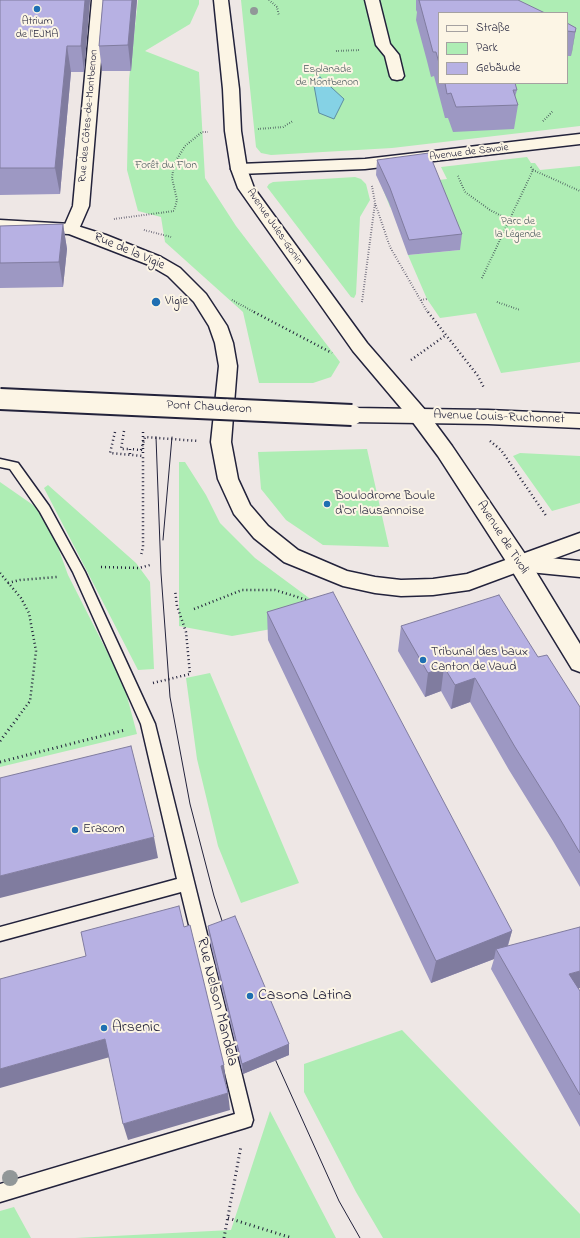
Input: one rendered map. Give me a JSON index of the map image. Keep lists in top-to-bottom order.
{
  "streets": {
    "street": [
      "Rue des Côtes-de-Montbenon",
      "Avenue de Savoie",
      "Avenue Jules-Gonin",
      "Rue de la Vigie",
      "Pont Chauderon",
      "Avenue Louis-Ruchonnet",
      "Avenue de Tivoli"
    ],
    "lane": ["Rue Nelson Mandela"]
  },
  "crossings": [
    ["Rue des Côtes-de-Montbenon", "Rue de la Vigie"],
    ["Avenue de Savoie", "Avenue Jules-Gonin"],
    ["Avenue Jules-Gonin", "Pont Chauderon"],
    ["Avenue Jules-Gonin", "Avenue Louis-Ruchonnet"],
    ["Avenue Jules-Gonin", "Avenue de Tivoli"],
    ["Rue de la Vigie", "Avenue de Tivoli"],
    ["Pont Chauderon", "Avenue Louis-Ruchonnet"],
    ["Pont Chauderon", "Avenue de Tivoli"],
    ["Avenue Louis-Ruchonnet", "Avenue de Tivoli"]
  ],
  "parks": ["Esplanade de Montbenon", "Forêt du Flon", "Parc de la Légende"],
  "places": [
    "Atrium de l'EJMA",
    "Vigie",
    "Boulodrome Boule d'Or lausannoise",
    "Tribunal des baux Canton de Vaud",
    "Eracom",
    "Casona Latina",
    "Arsenic"
  ],
  "legend": ["Straße", "Park", "Gebäude"]
}
